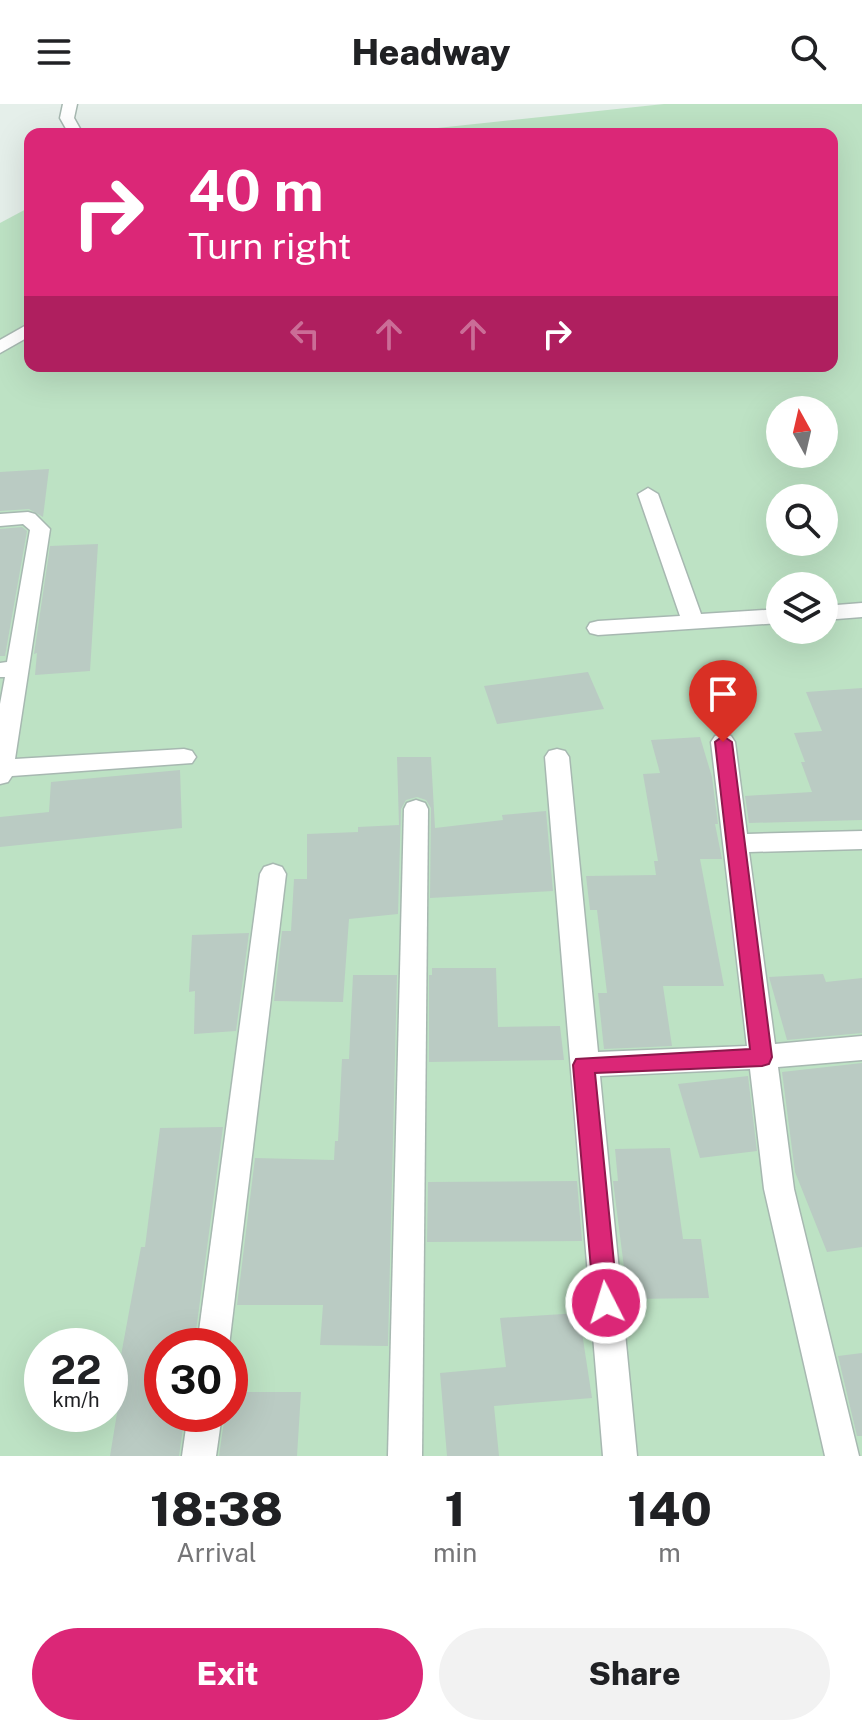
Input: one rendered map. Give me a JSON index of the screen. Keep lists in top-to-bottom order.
{
  "north": "top",
  "page": {
    "header": "Headway",
    "turn": ["40 m", "Turn right"],
    "speed": "22 km/h",
    "limit": "30",
    "eta": [
      "18:38",
      "Arrival",
      "1",
      "min",
      "140",
      "m"
    ],
    "buttons": ["Exit", "Share"]
  }
}
